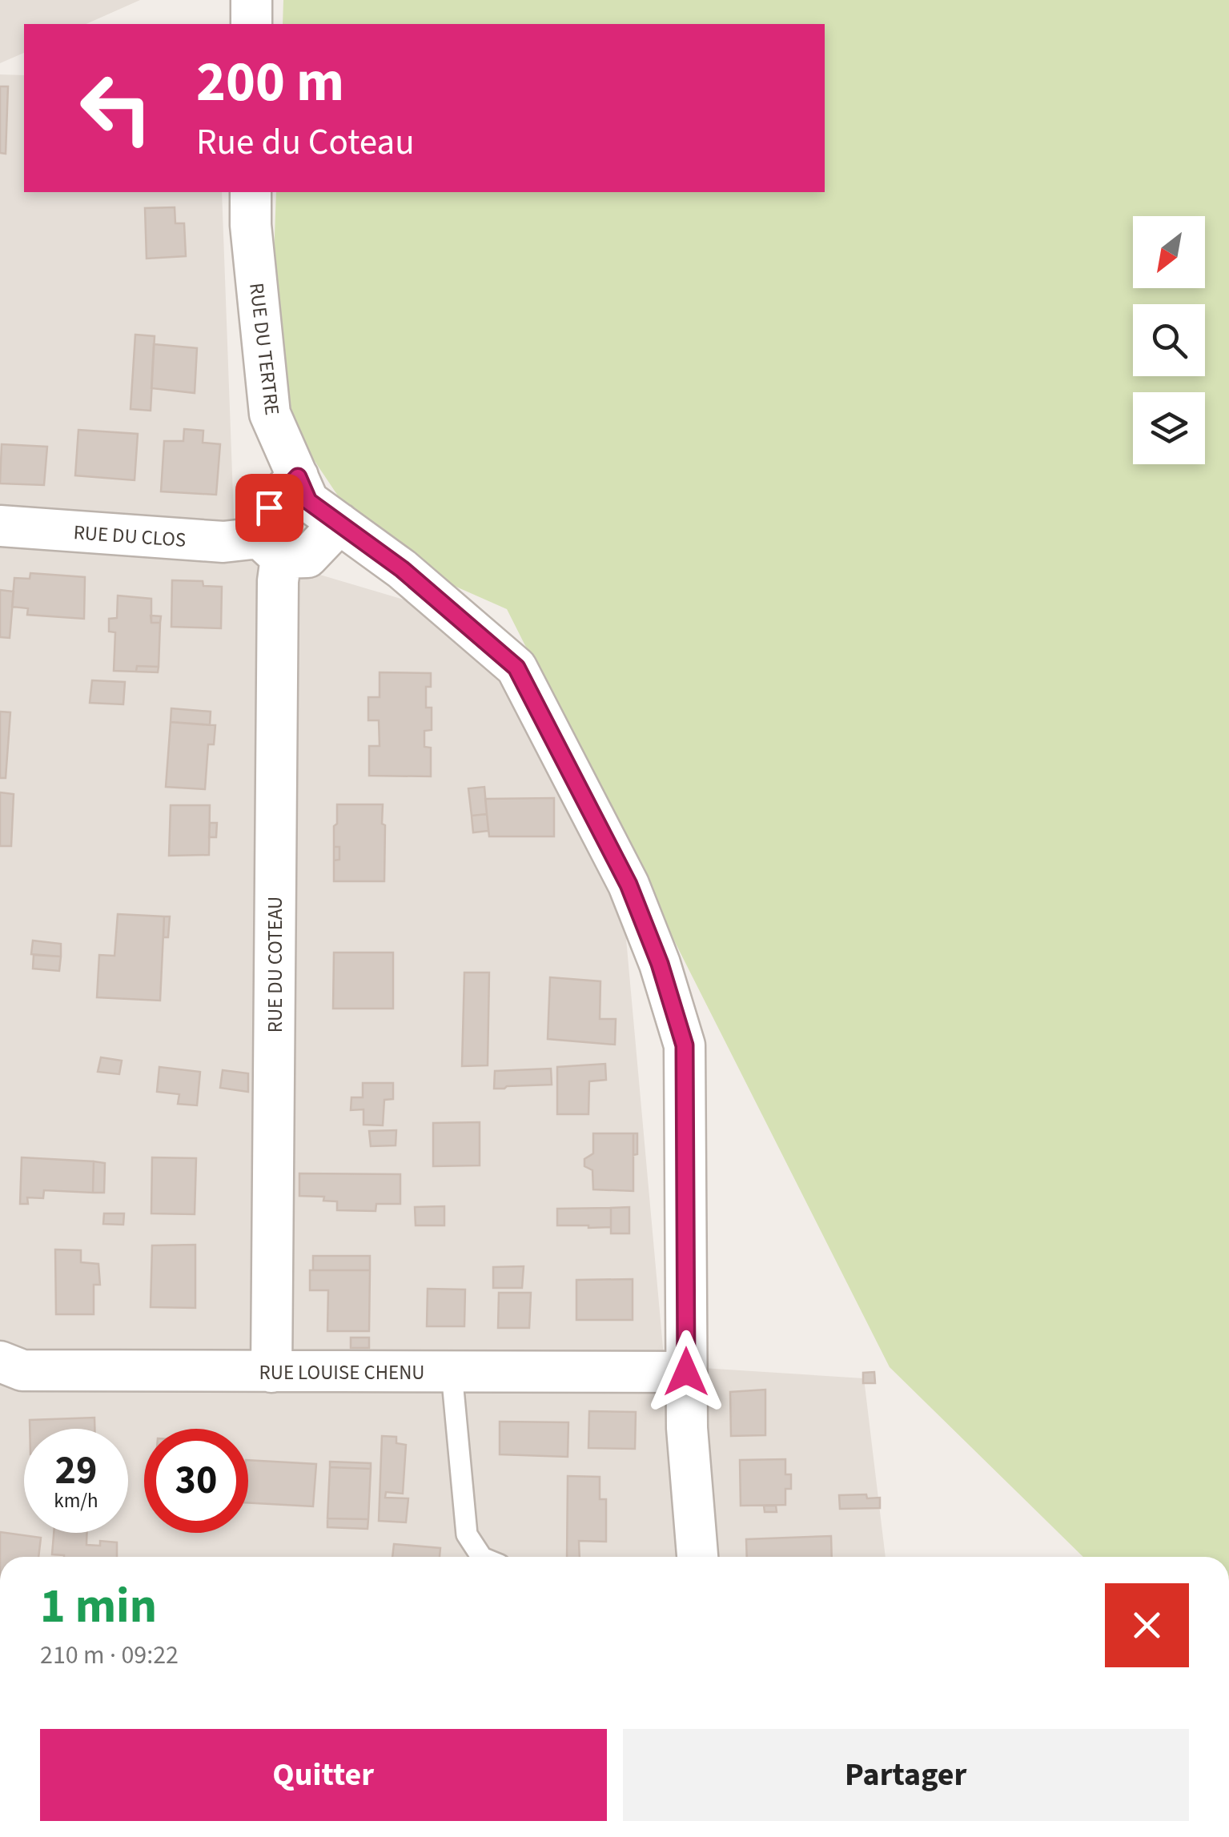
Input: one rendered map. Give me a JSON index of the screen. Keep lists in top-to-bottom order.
{
  "streets": {
    "street": [
      "RUE DU TERTRE",
      "RUE DU CLOS",
      "RUE DU COTEAU",
      "RUE LOUISE CHENU"
    ]
  },
  "crossings": [
    ["RUE DU TERTRE", "RUE DU COTEAU"],
    ["RUE DU TERTRE", "RUE LOUISE CHENU"],
    ["RUE DU CLOS", "RUE DU COTEAU"],
    ["RUE DU COTEAU", "RUE LOUISE CHENU"]
  ],
  "north": "bottom left",
  "page": {
    "turn": ["200 m", "Rue du Coteau"],
    "speed": "29 km/h",
    "limit": "30",
    "heading": ["1 min", "210 m · 09:22"],
    "buttons": ["Quitter", "Partager"]
  }
}
